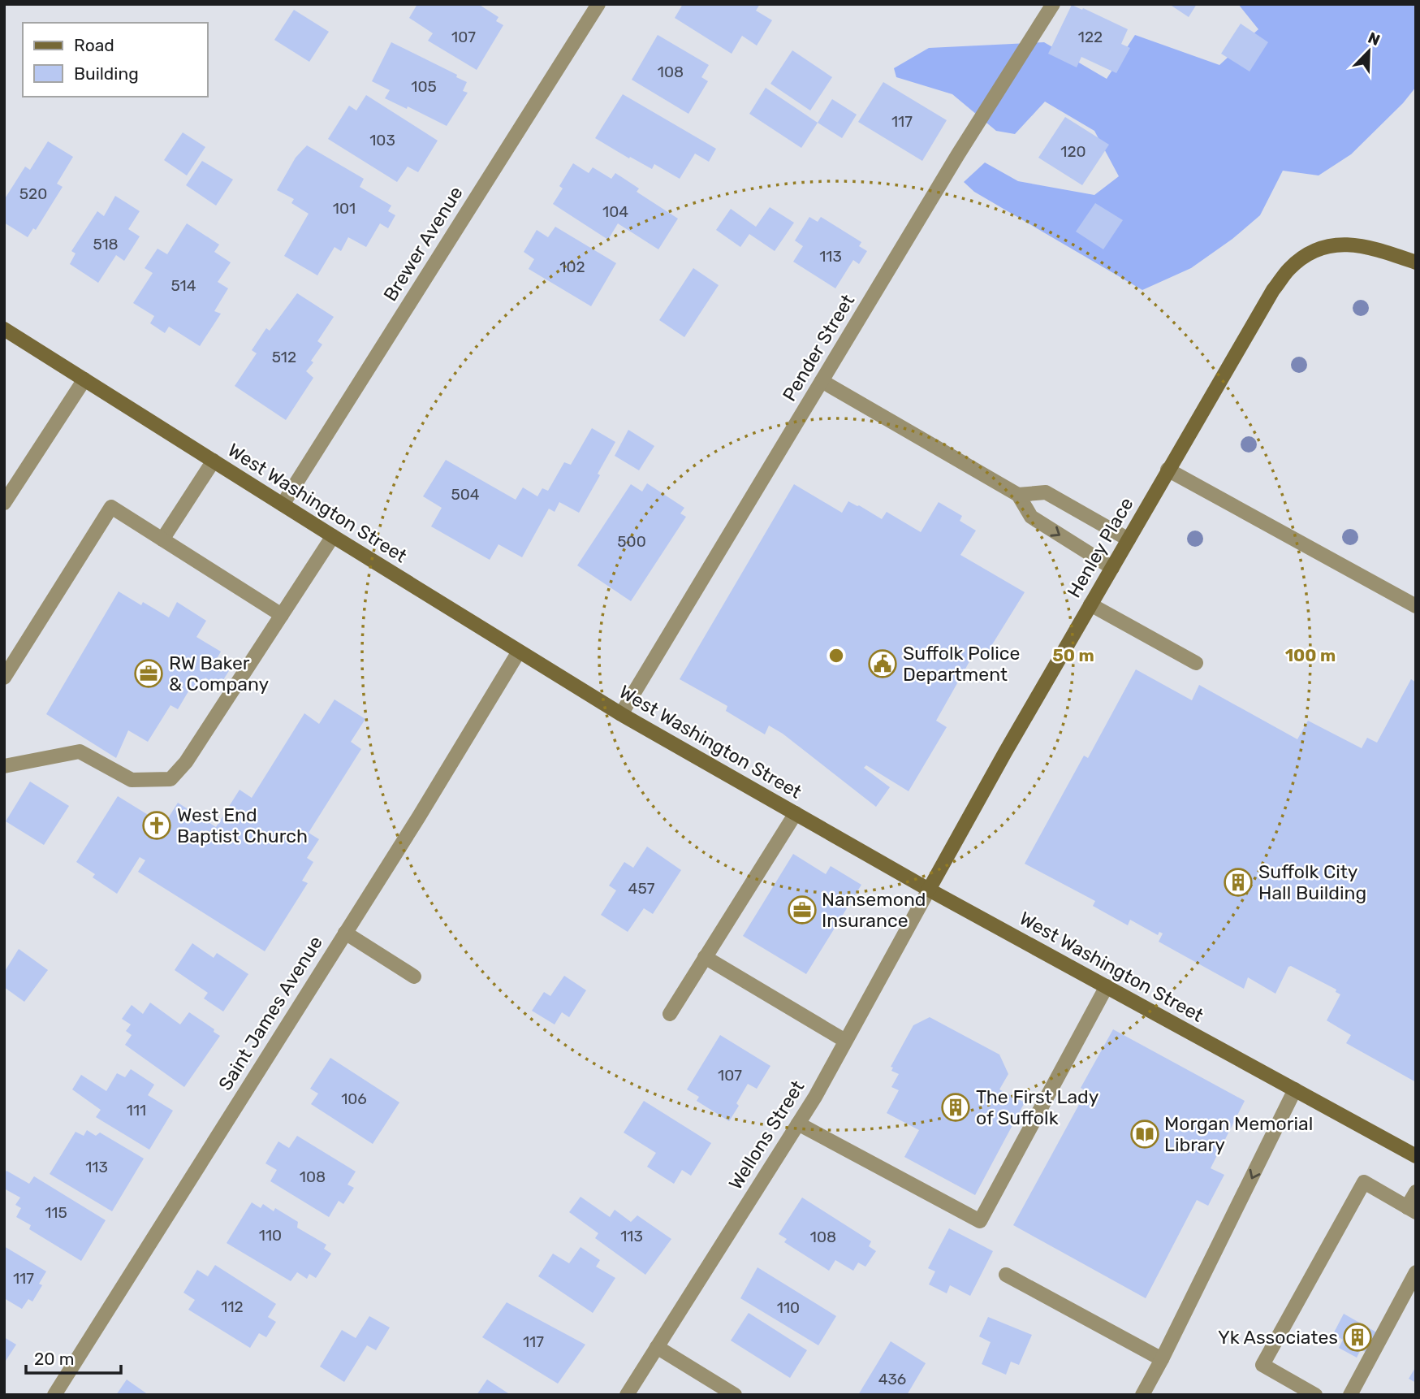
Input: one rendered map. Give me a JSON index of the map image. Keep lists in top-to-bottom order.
{
  "streets": {
    "main road": ["West Washington Street", "Henley Place"],
    "street": [
      "Brewer Avenue",
      "Pender Street",
      "Saint James Avenue",
      "Wellons Street"
    ]
  },
  "crossings": [
    ["Brewer Avenue", "West Washington Street"],
    ["Pender Street", "West Washington Street"],
    ["West Washington Street", "Henley Place"],
    ["West Washington Street", "Saint James Avenue"],
    ["West Washington Street", "Wellons Street"],
    ["Henley Place", "Wellons Street"]
  ],
  "places": {
    "public building": ["Suffolk Police Department"],
    "office": ["RW Baker & Company", "Nansemond Insurance"],
    "church": ["West End Baptist Church"],
    "building": ["Suffolk City Hall Building", "The First Lady of Suffolk", "Yk Associates"],
    "library": ["Morgan Memorial Library"]
  },
  "house_numbers": [
    "107",
    "122",
    "108",
    "105",
    "117",
    "103",
    "120",
    "520",
    "101",
    "104",
    "518",
    "113",
    "102",
    "514",
    "512",
    "504",
    "500",
    "457",
    "107",
    "106",
    "111",
    "113",
    "108",
    "115",
    "110",
    "113",
    "108",
    "117",
    "112",
    "110",
    "117",
    "436"
  ],
  "legend": ["Road", "Building"],
  "scale_bar": "20 m",
  "north": "top right",
  "rings": ["50 m", "100 m"]
}
